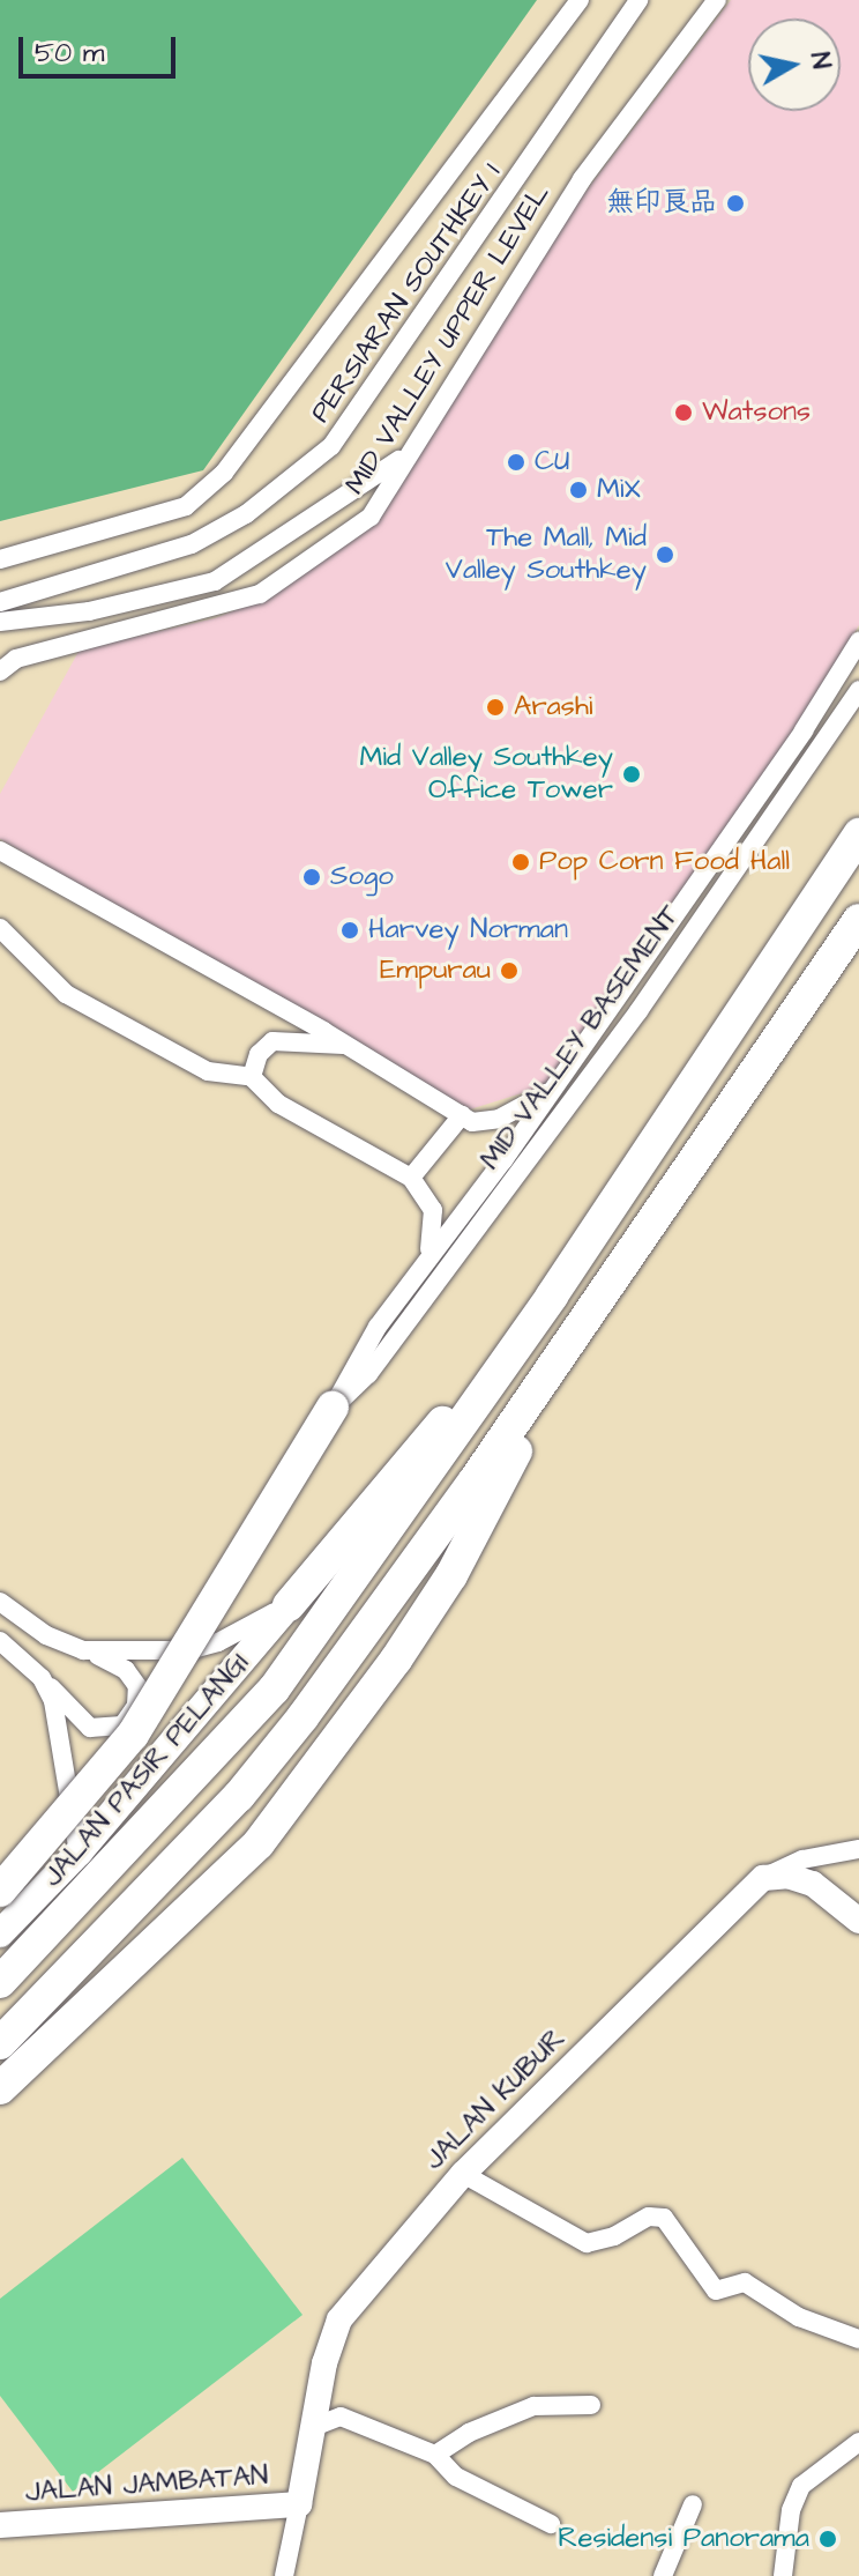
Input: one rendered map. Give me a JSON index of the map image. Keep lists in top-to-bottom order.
{
  "streets": {
    "main road": ["JALAN PASIR PELANGI"],
    "street": [
      "PERSIARAN SOUTHKEY 1",
      "MID VALLEY UPPER LEVEL",
      "MID VALLEY BASEMENT",
      "JALAN KUBUR",
      "JALAN JAMBATAN"
    ]
  },
  "crossings": [
    ["JALAN KUBUR", "JALAN JAMBATAN"]
  ],
  "places": [
    "無印良品",
    "Watsons",
    "CU",
    "MiX",
    "The Mall, Mid Valley Southkey",
    "Arashi",
    "Mid Valley Southkey Office Tower",
    "Pop Corn Food Hall",
    "Sogo",
    "Harvey Norman",
    "Empurau",
    "Residensi Panorama"
  ],
  "scale_bar": "50 m",
  "north": "right"
}
